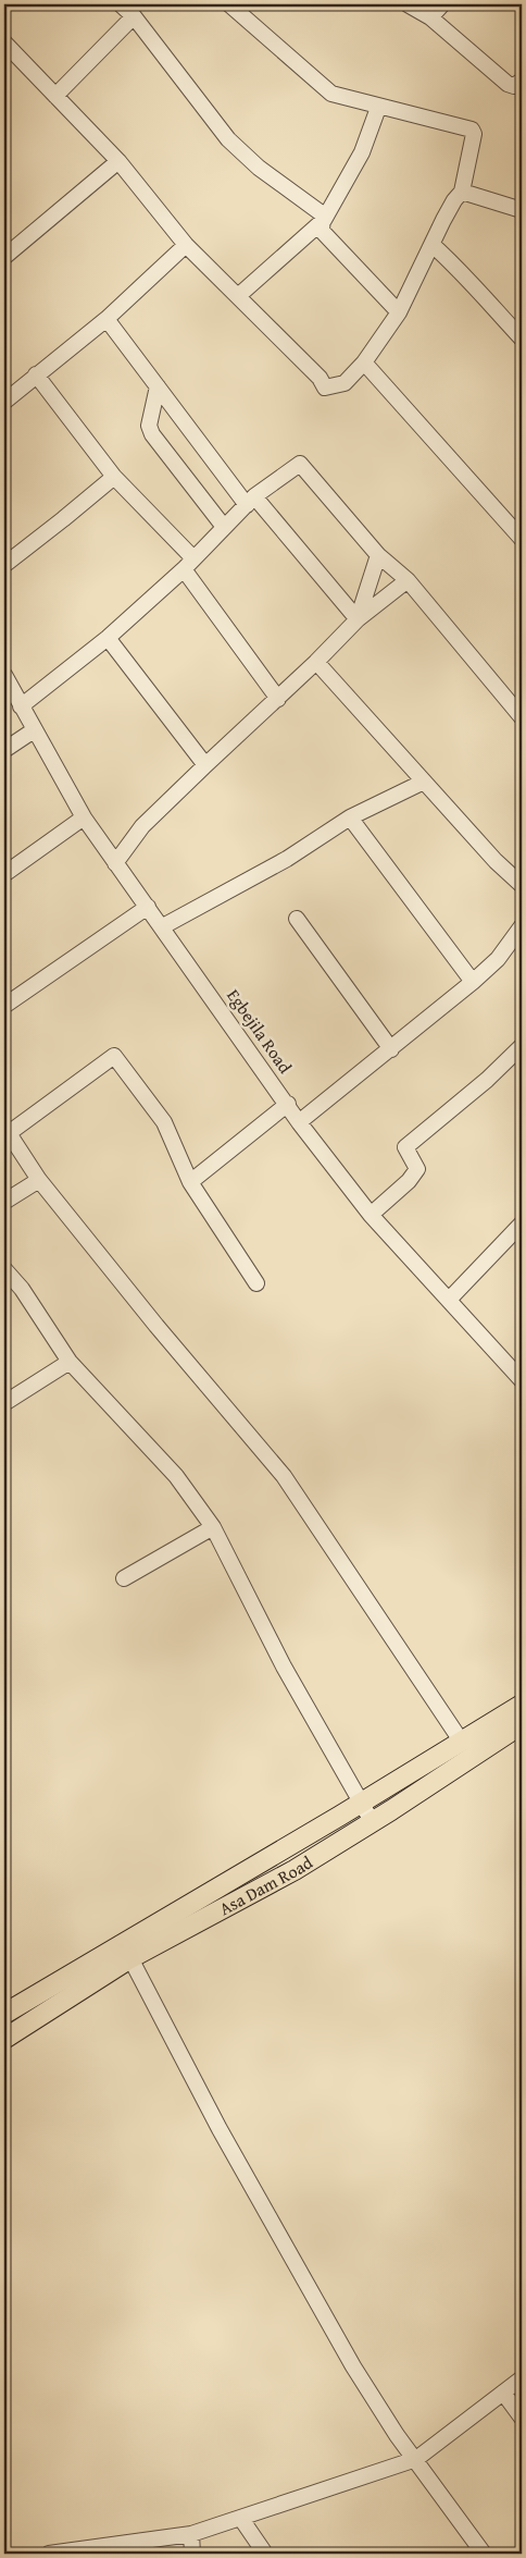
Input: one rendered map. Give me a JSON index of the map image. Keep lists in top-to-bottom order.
{
  "streets": {
    "main road": ["Asa Dam Road"],
    "street": ["Egbejila Road"]
  }
}
